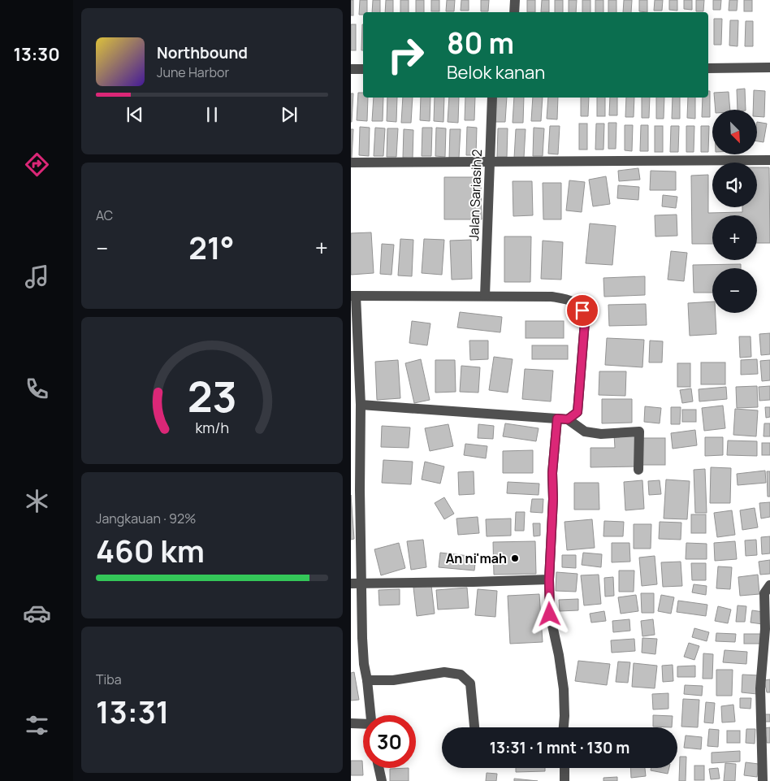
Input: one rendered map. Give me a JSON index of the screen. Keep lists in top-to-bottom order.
{
  "streets": {
    "street": ["Jalan Sariasih 2"]
  },
  "places": ["An ni'mah"],
  "north": "bottom right",
  "page": {
    "tabs": "13:30",
    "turn": ["80 m", "Belok kanan"],
    "song": ["Northbound", "June Harbor"],
    "map_buttons": ["+", "−"],
    "tile": [
      "AC",
      ["Jangkauan · 92%", "460 km"],
      ["Tiba", "13:31"]
    ],
    "heat": ["−", "21°", "+"],
    "limit": "30",
    "trip": "13:31 · 1 mnt · 130 m",
    "gauge": ["23", "km/h"]
  }
}
